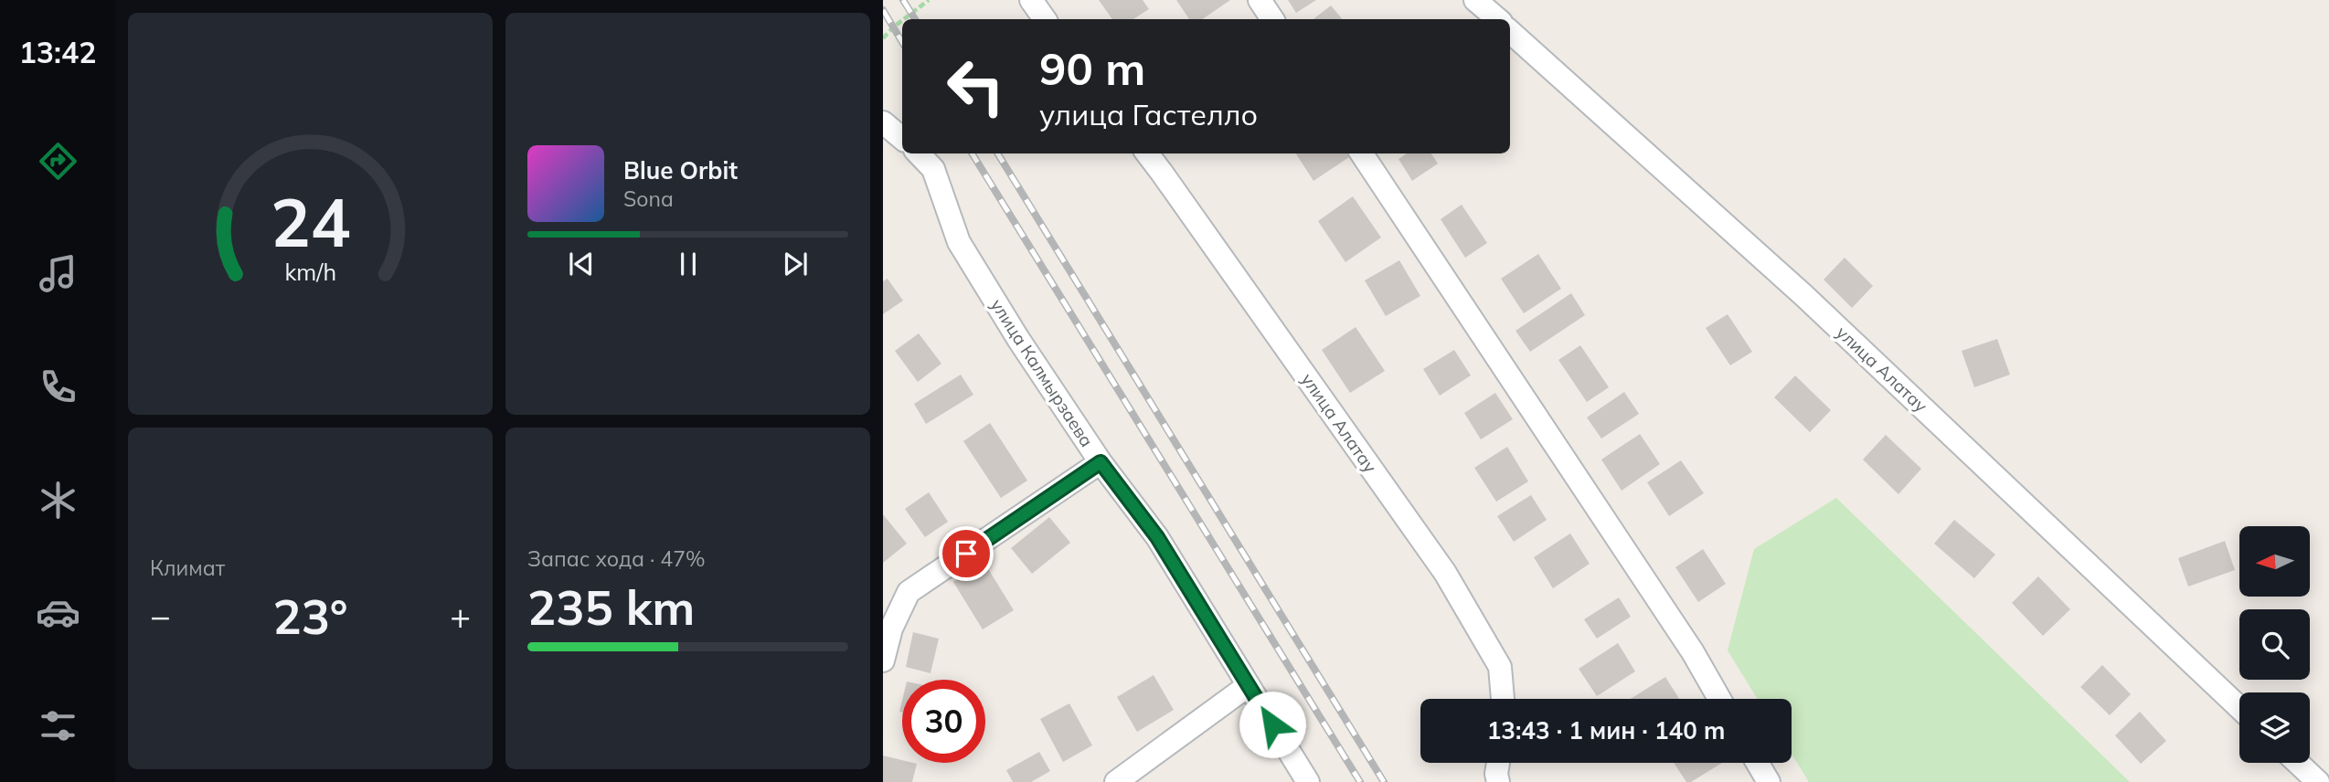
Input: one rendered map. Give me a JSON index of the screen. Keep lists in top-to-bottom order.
{
  "streets": {
    "street": ["улица Алатау", "улица Калмырзаева"]
  },
  "north": "left",
  "page": {
    "tabs": "13:42",
    "turn": ["90 m", "улица Гастелло"],
    "song": ["Blue Orbit", "Sona"],
    "tile": [
      "Климат",
      ["Запас хода · 47%", "235 km"]
    ],
    "heat": ["−", "23°", "+"],
    "limit": "30",
    "trip": "13:43 · 1 мин · 140 m",
    "gauge": ["24", "km/h"]
  }
}
